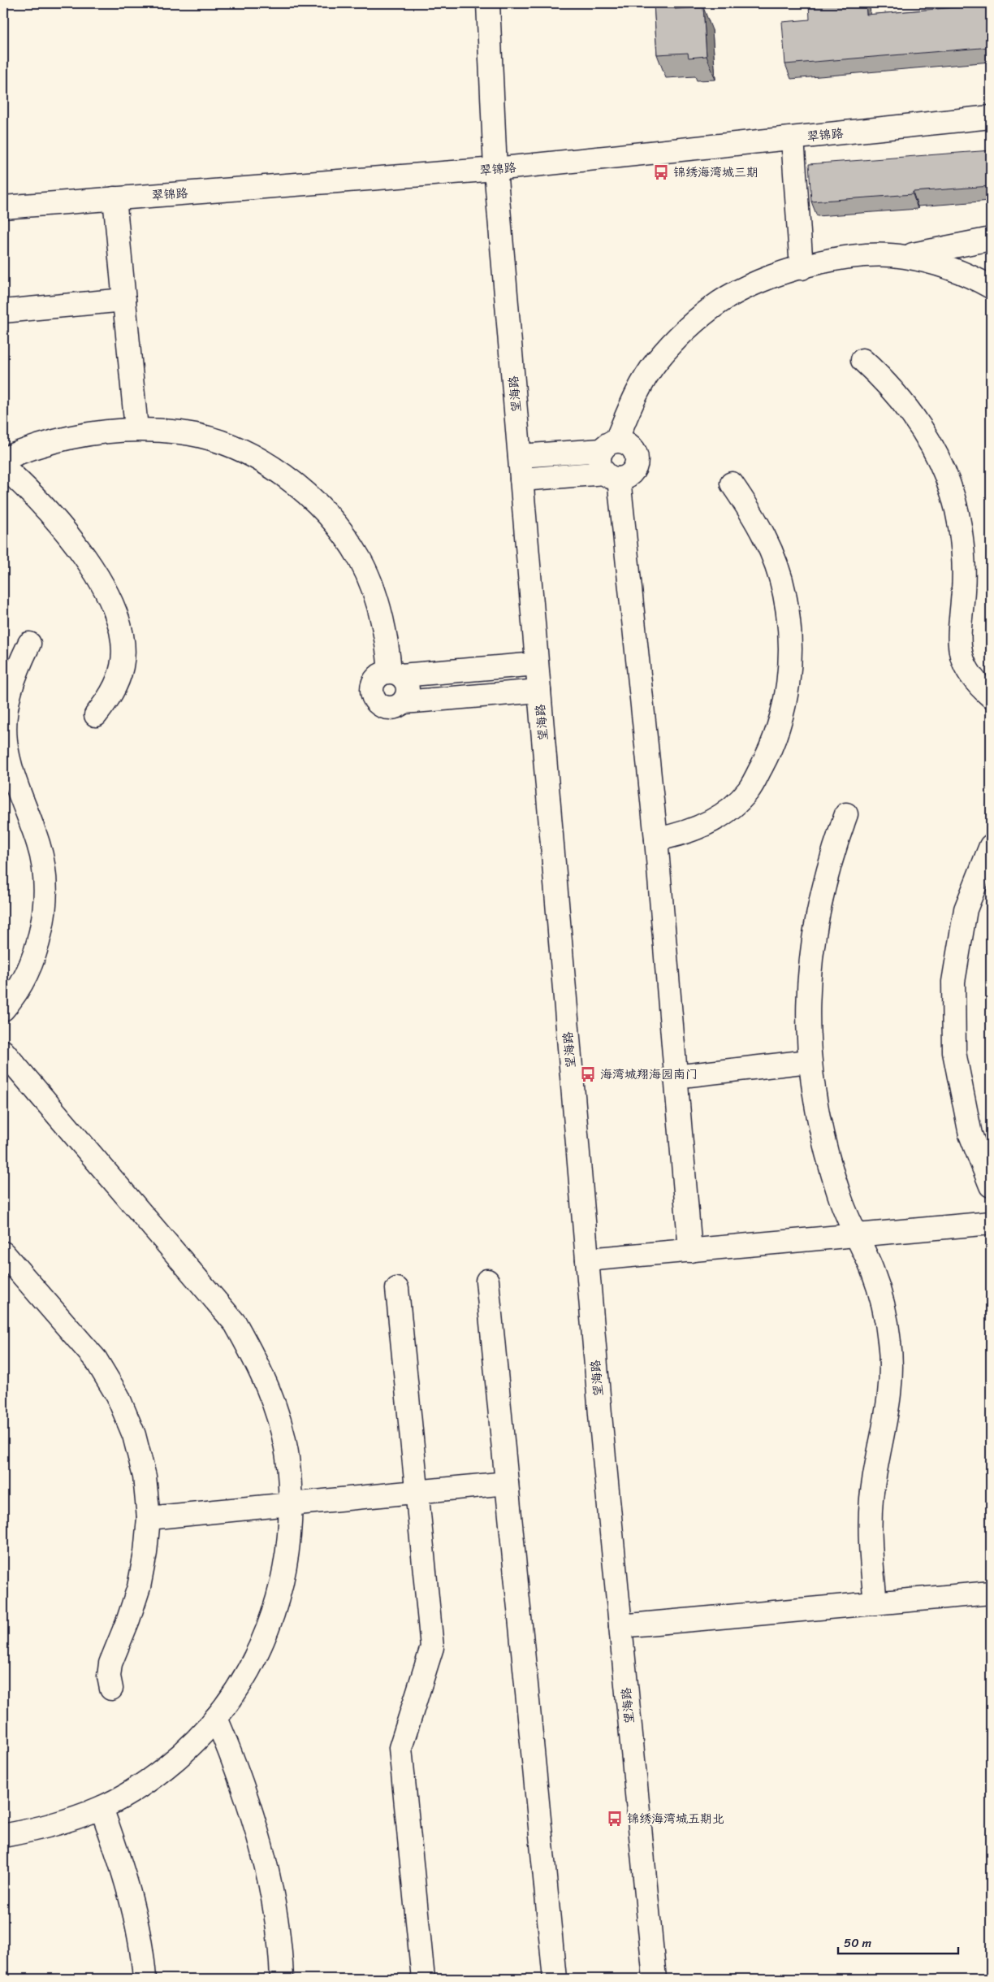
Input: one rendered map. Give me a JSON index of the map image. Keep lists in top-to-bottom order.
{
  "streets": {
    "street": ["翠锦路", "望海路"]
  },
  "crossings": [
    ["翠锦路", "望海路"]
  ],
  "places": {
    "bus stop": ["锦绣海湾城三期", "海湾城翔海园南门", "锦绣海湾城五期北"]
  },
  "scale_bar": "50 m"
}
